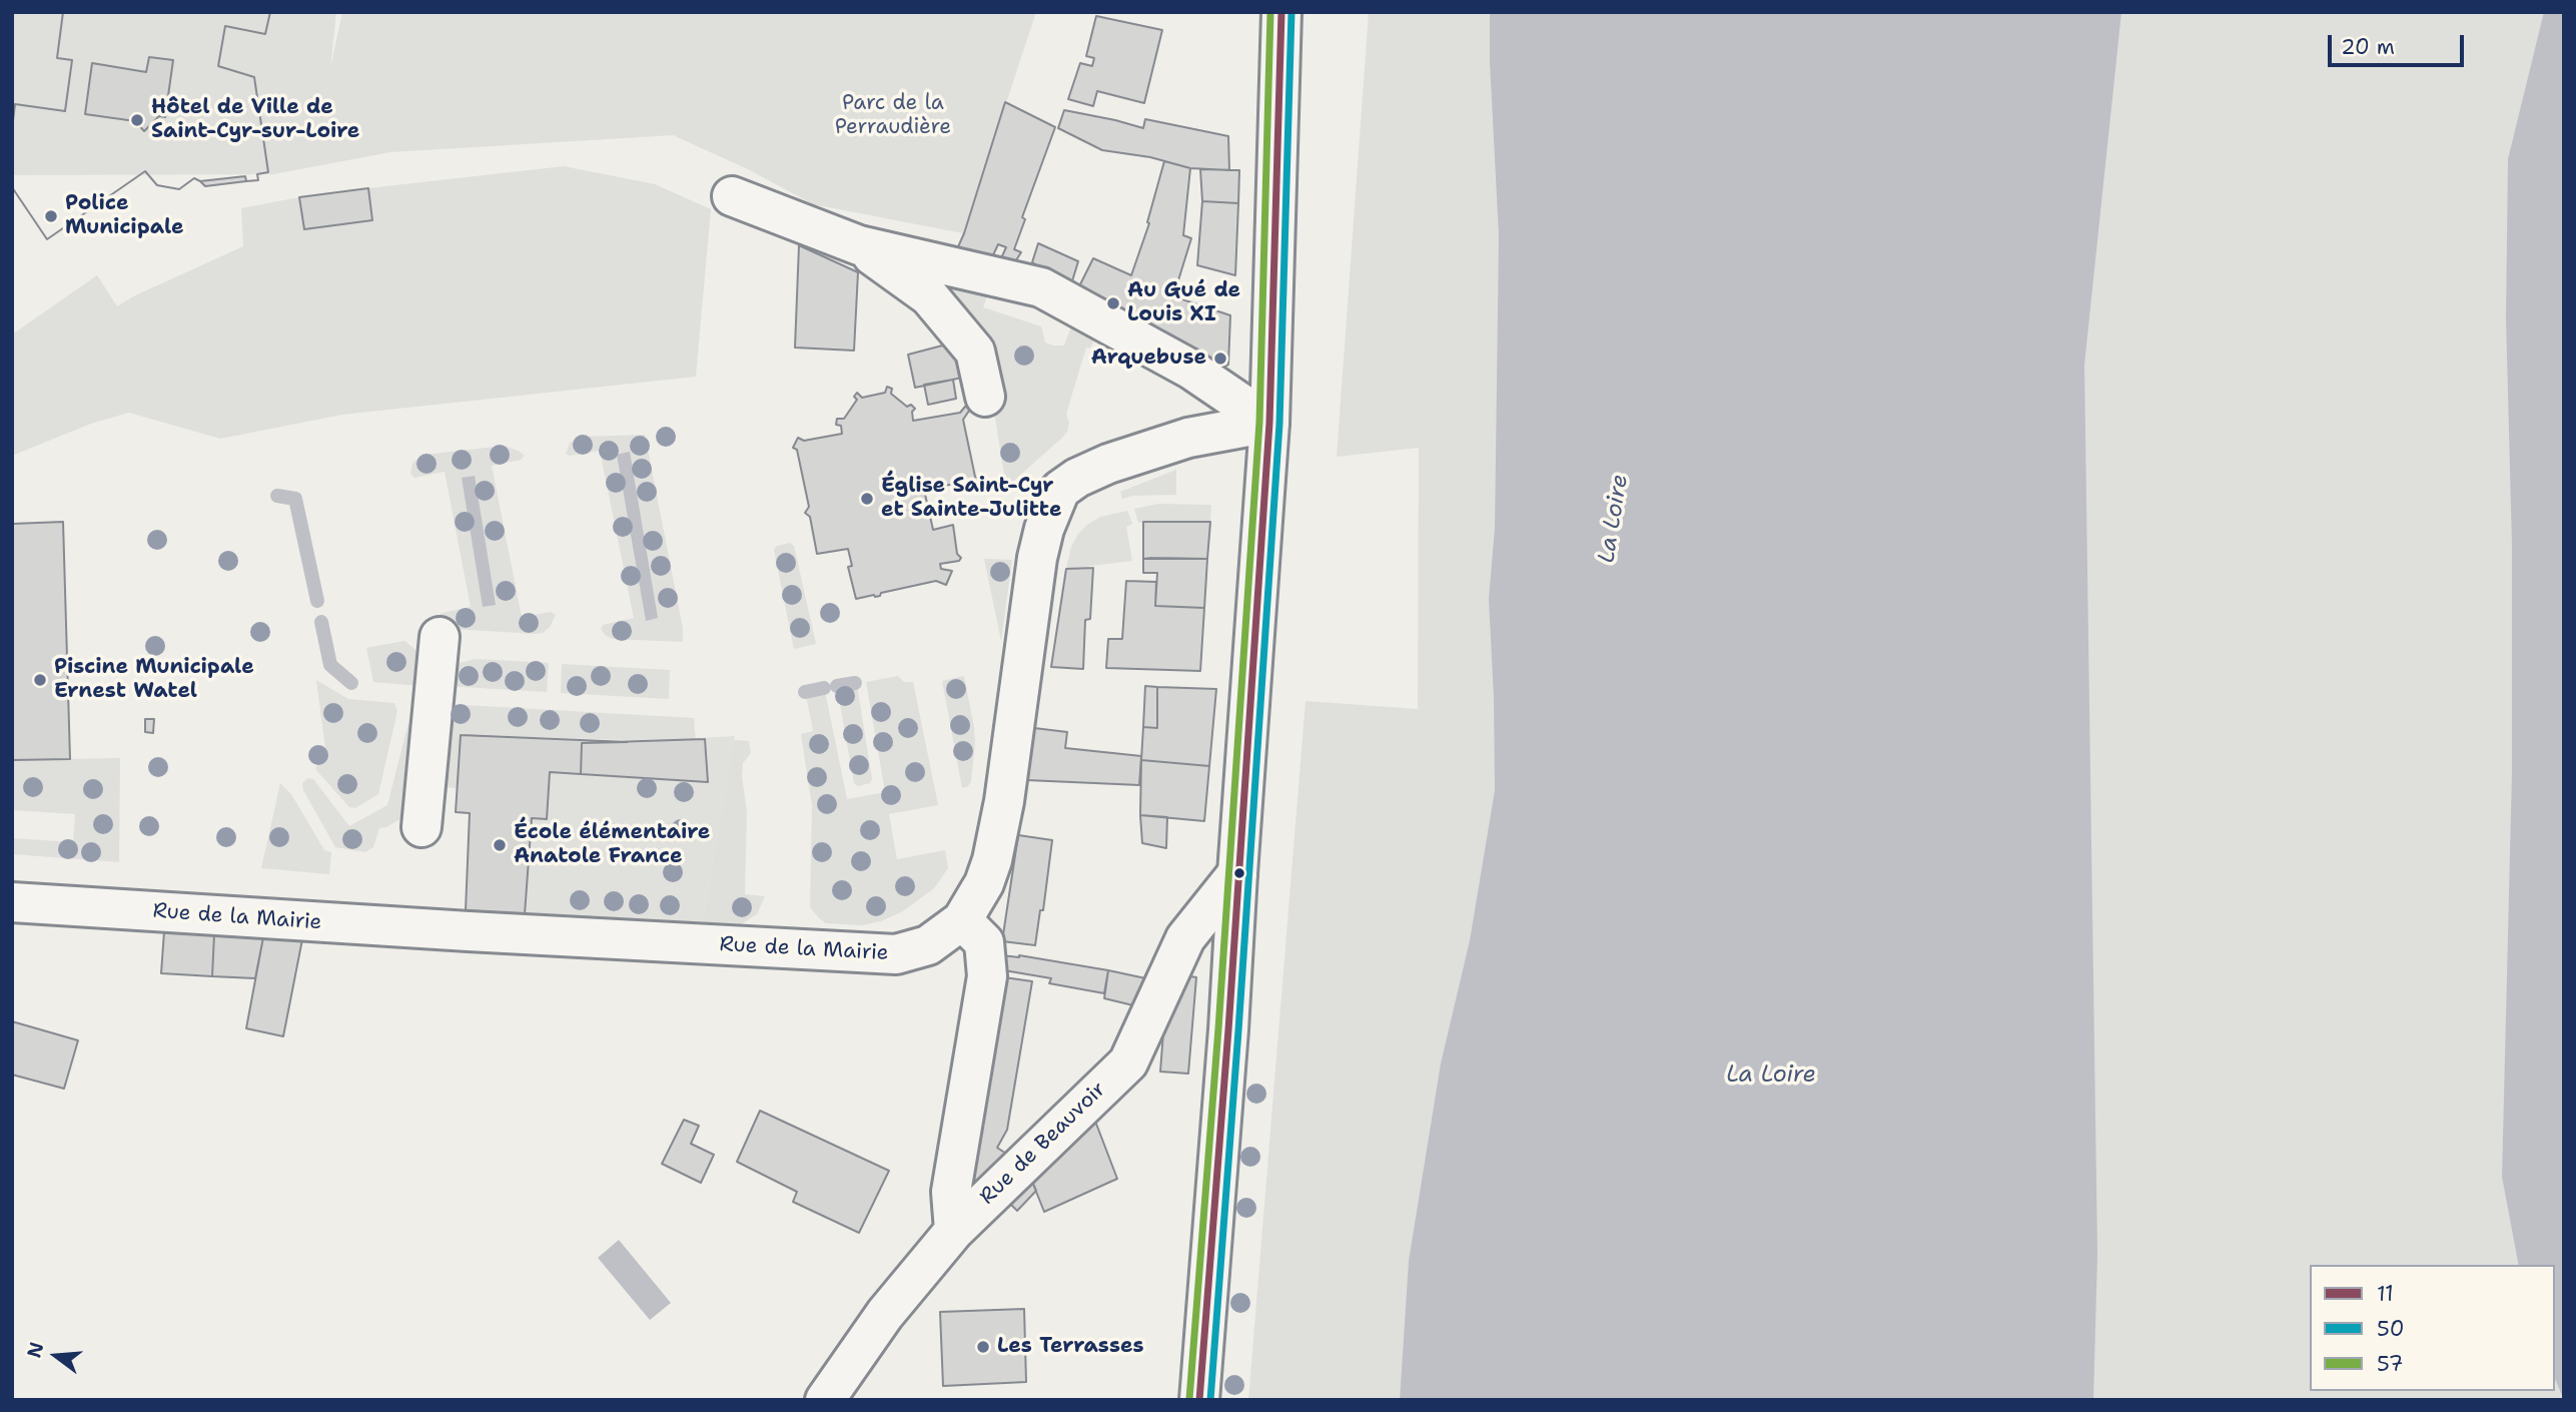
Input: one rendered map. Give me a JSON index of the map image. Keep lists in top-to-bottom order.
{
  "streets": {
    "street": ["Rue de la Mairie", "Rue de Beauvoir"]
  },
  "water": ["La Loire"],
  "parks": ["Parc de la Perraudière"],
  "places": [
    "Hôtel de Ville de Saint-Cyr-sur-Loire",
    "Police Municipale",
    "Au Gué de Louis XI",
    "Arquebuse",
    "Église Saint-Cyr et Sainte-Julitte",
    "Piscine Municipale Ernest Watel",
    "École élémentaire Anatole France",
    "Les Terrasses"
  ],
  "lines": ["transit line 11", "transit line 50", "transit line 57"],
  "legend": ["11", "50", "57"],
  "scale_bar": "20 m",
  "north": "left"
}
